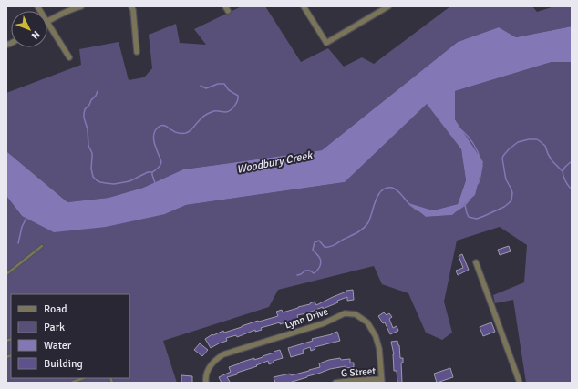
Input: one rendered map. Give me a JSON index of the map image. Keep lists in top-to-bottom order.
{
  "streets": {
    "street": ["Lynn Drive", "G Street"]
  },
  "crossings": [
    ["Lynn Drive", "G Street"]
  ],
  "water": ["Woodbury Creek"],
  "legend": [
    "Road",
    "Park",
    "Water",
    "Building"
  ],
  "north": "bottom right"
}
